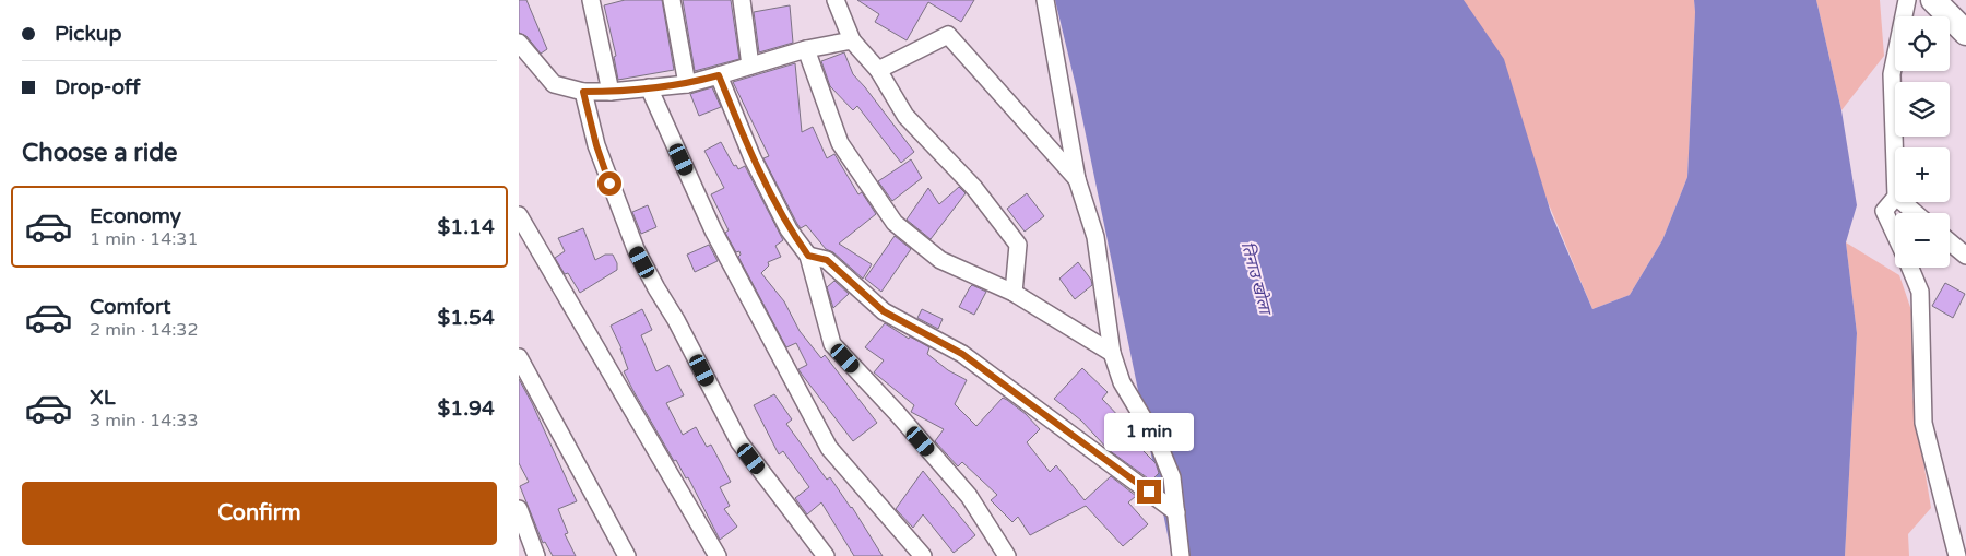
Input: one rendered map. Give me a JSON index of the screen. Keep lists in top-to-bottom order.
{
  "water": ["तिनाउ खोला"],
  "page": {
    "banner": ["Pickup", "Drop-off"],
    "map_buttons": ["+", "−"],
    "heading": "Choose a ride",
    "list": [
      {
        "name": "Economy",
        "note": "1 min · 14:31",
        "value": "$1.14"
      },
      {
        "name": "Comfort",
        "note": "2 min · 14:32",
        "value": "$1.54"
      },
      {
        "name": "XL",
        "note": "3 min · 14:33",
        "value": "$1.94"
      }
    ],
    "bubble": "1 min",
    "buttons": "Confirm"
  }
}
